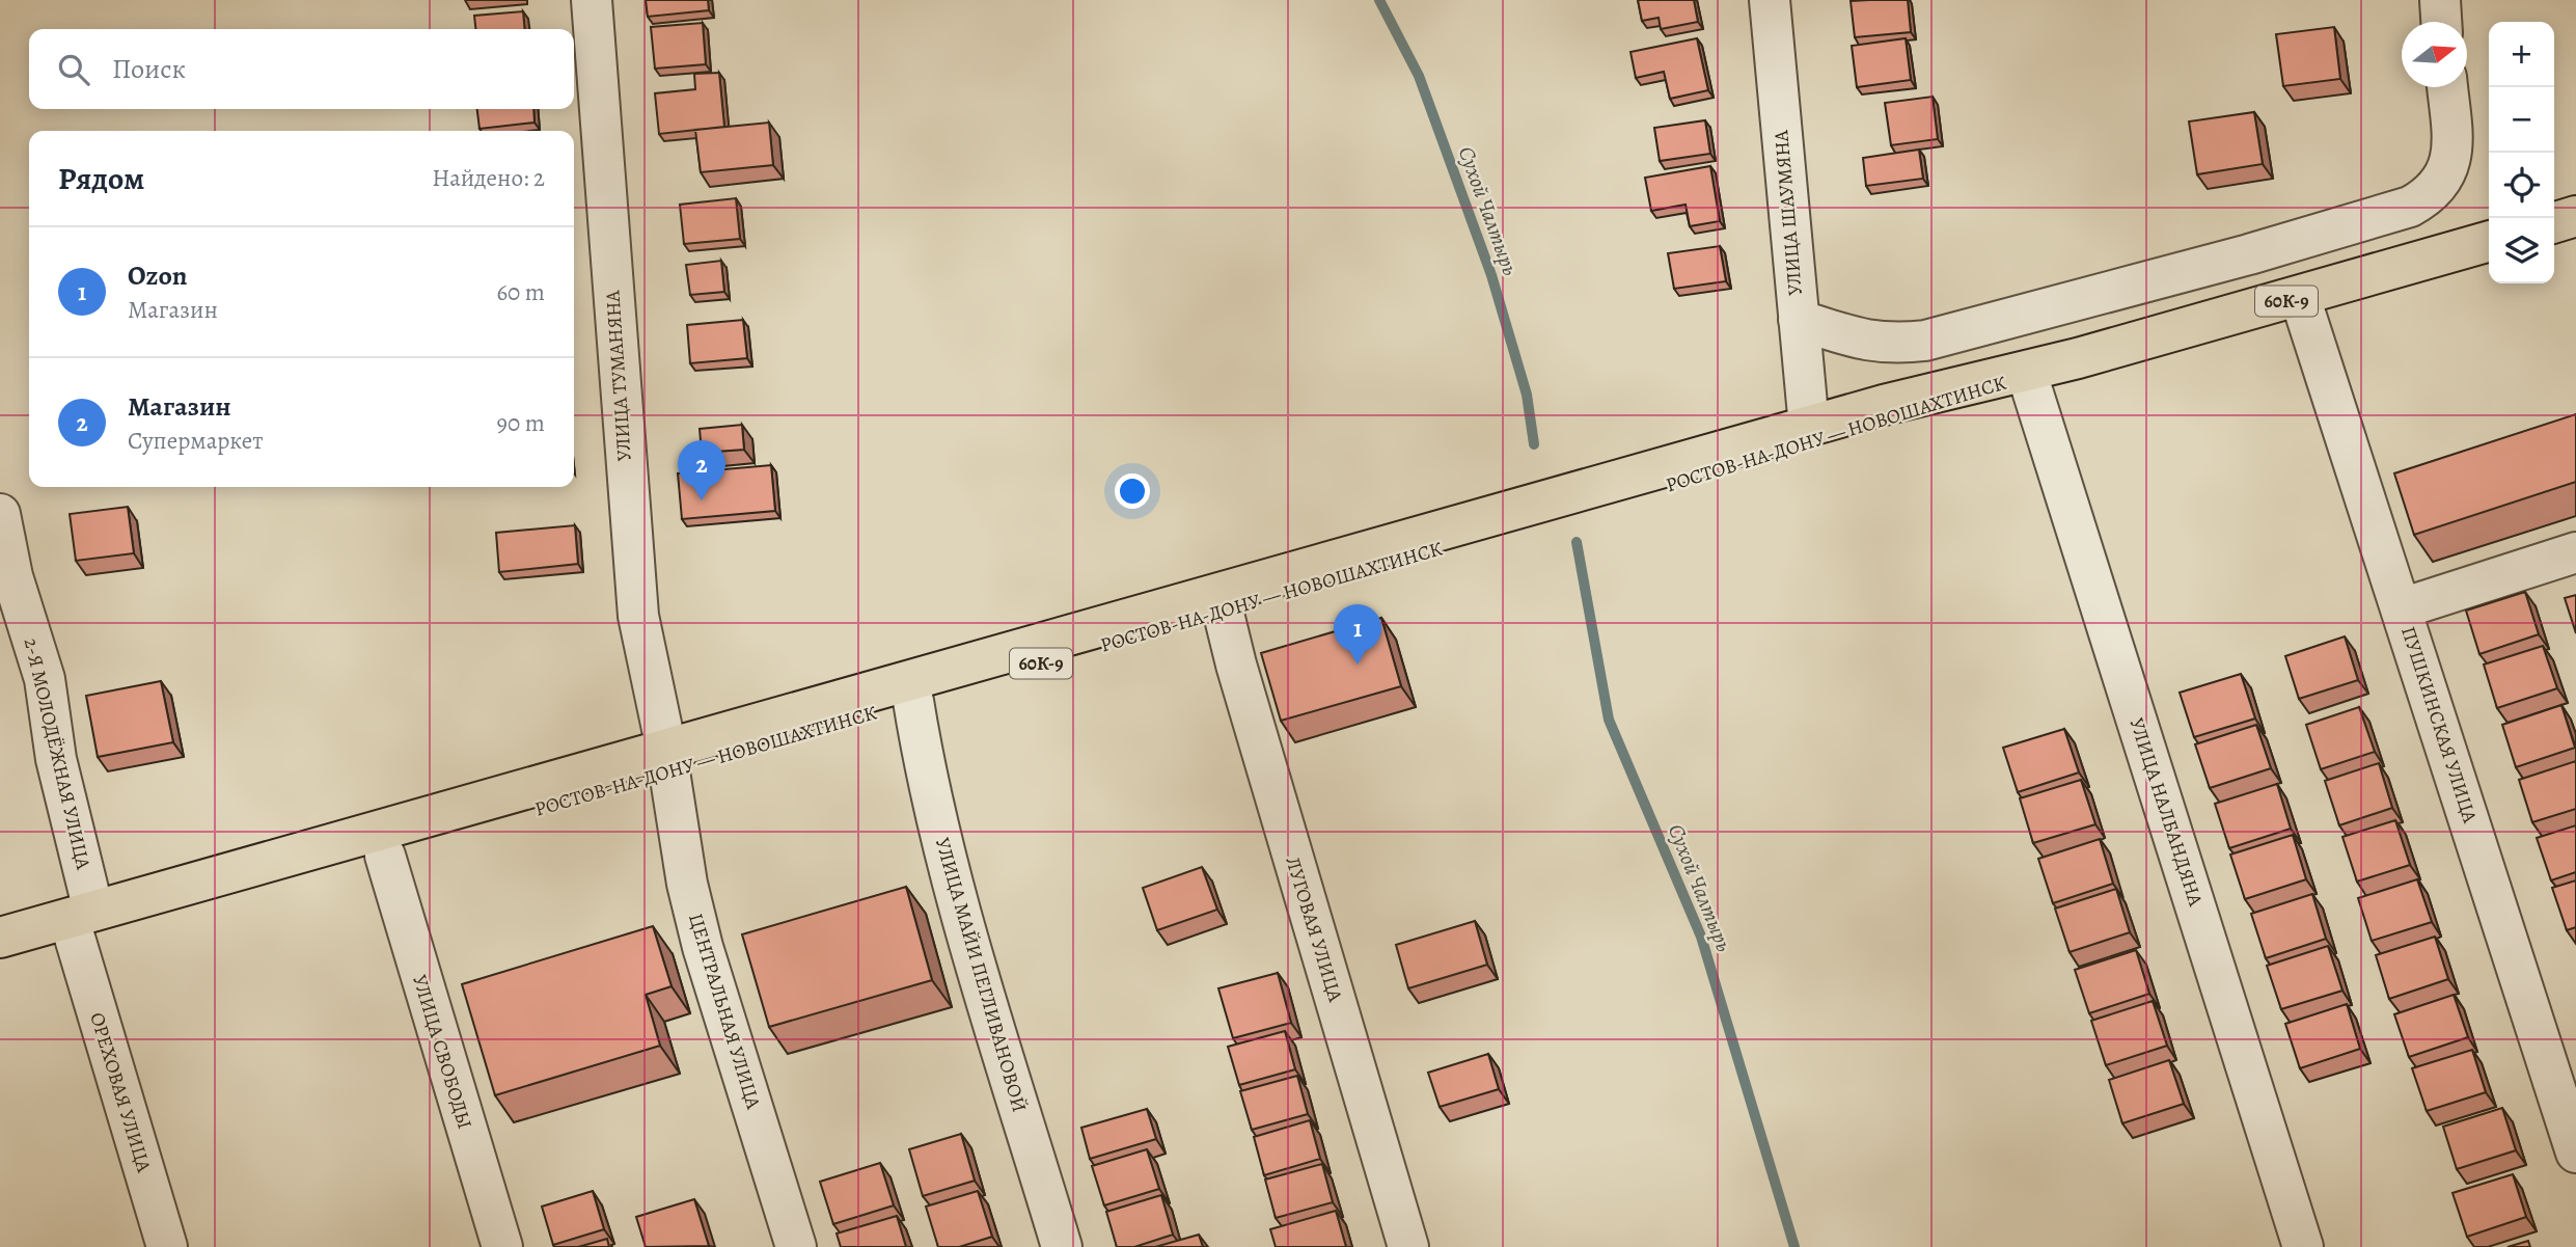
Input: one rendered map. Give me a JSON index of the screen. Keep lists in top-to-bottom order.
{
  "streets": {
    "main road": ["60К-9", "РОСТОВ-НА-ДОНУ — НОВОШАХТИНСК"],
    "street": [
      "УЛИЦА ШАУМЯНА",
      "УЛИЦА ТУМАНЯНА",
      "ПУШКИНСКАЯ УЛИЦА",
      "2-Я МОЛОДЁЖНАЯ УЛИЦА",
      "УЛИЦА НАЛБАНДЯНА",
      "ЛУГОВАЯ УЛИЦА",
      "УЛИЦА МАЙИ ПЕГЛИВАНОВОЙ",
      "ЦЕНТРАЛЬНАЯ УЛИЦА",
      "УЛИЦА СВОБОДЫ",
      "ОРЕХОВАЯ УЛИЦА"
    ]
  },
  "crossings": [
    ["УЛИЦА ШАУМЯНА", "РОСТОВ-НА-ДОНУ — НОВОШАХТИНСК"],
    ["УЛИЦА ТУМАНЯНА", "РОСТОВ-НА-ДОНУ — НОВОШАХТИНСК"],
    ["УЛИЦА ТУМАНЯНА", "ЦЕНТРАЛЬНАЯ УЛИЦА"],
    ["РОСТОВ-НА-ДОНУ — НОВОШАХТИНСК", "ПУШКИНСКАЯ УЛИЦА"],
    ["РОСТОВ-НА-ДОНУ — НОВОШАХТИНСК", "2-Я МОЛОДЁЖНАЯ УЛИЦА"],
    ["РОСТОВ-НА-ДОНУ — НОВОШАХТИНСК", "УЛИЦА НАЛБАНДЯНА"],
    ["РОСТОВ-НА-ДОНУ — НОВОШАХТИНСК", "ЛУГОВАЯ УЛИЦА"],
    ["РОСТОВ-НА-ДОНУ — НОВОШАХТИНСК", "УЛИЦА МАЙИ ПЕГЛИВАНОВОЙ"],
    ["РОСТОВ-НА-ДОНУ — НОВОШАХТИНСК", "ЦЕНТРАЛЬНАЯ УЛИЦА"],
    ["РОСТОВ-НА-ДОНУ — НОВОШАХТИНСК", "УЛИЦА СВОБОДЫ"],
    ["РОСТОВ-НА-ДОНУ — НОВОШАХТИНСК", "ОРЕХОВАЯ УЛИЦА"],
    ["2-Я МОЛОДЁЖНАЯ УЛИЦА", "ОРЕХОВАЯ УЛИЦА"]
  ],
  "water": ["Сухой Чалтырь"],
  "north": "right",
  "page": {
    "map_buttons": ["+", "−"],
    "search": "Поиск",
    "heading": ["Рядом", "Найдено: 2"],
    "list": [
      {
        "mark": "1",
        "name": "Ozon",
        "note": "Магазин",
        "value": "60 m"
      },
      {
        "mark": "2",
        "name": "Магазин",
        "note": "Супермаркет",
        "value": "90 m"
      }
    ],
    "pins": ["2", "1"]
  }
}
